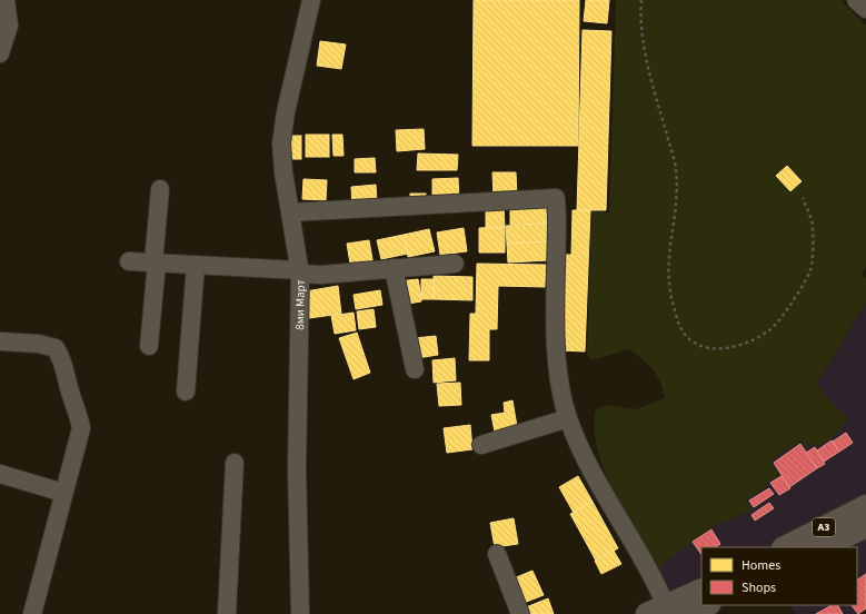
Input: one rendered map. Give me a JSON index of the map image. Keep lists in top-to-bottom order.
{
  "streets": {
    "main road": ["A3"],
    "street": ["8ми Март"]
  },
  "legend": ["Homes", "Shops"]
}
